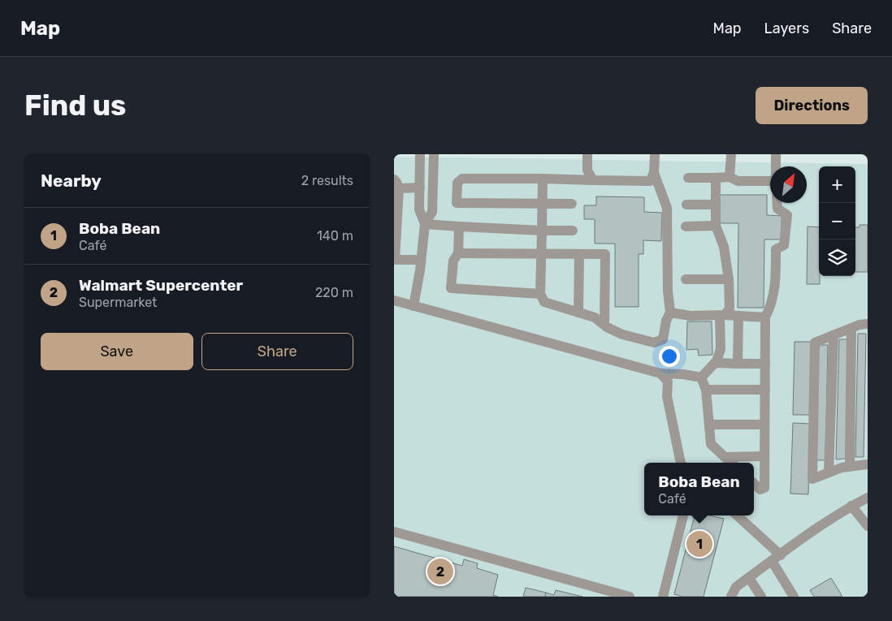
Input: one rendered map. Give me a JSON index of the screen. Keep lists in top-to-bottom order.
{
  "north": "top right",
  "page": {
    "header": "Map",
    "nav": ["Map", "Layers", "Share"],
    "buttons": [
      "Directions",
      ["Save", "Share"]
    ],
    "title": "Find us",
    "heading": ["Nearby", "2 results"],
    "map_buttons": ["+", "−"],
    "list": [
      {
        "mark": "1",
        "name": "Boba Bean",
        "note": "Café",
        "value": "140 m"
      },
      {
        "mark": "2",
        "name": "Walmart Supercenter",
        "note": "Supermarket",
        "value": "220 m"
      }
    ],
    "popup": ["Boba Bean", "Café"],
    "pins": ["1", "2"]
  }
}
